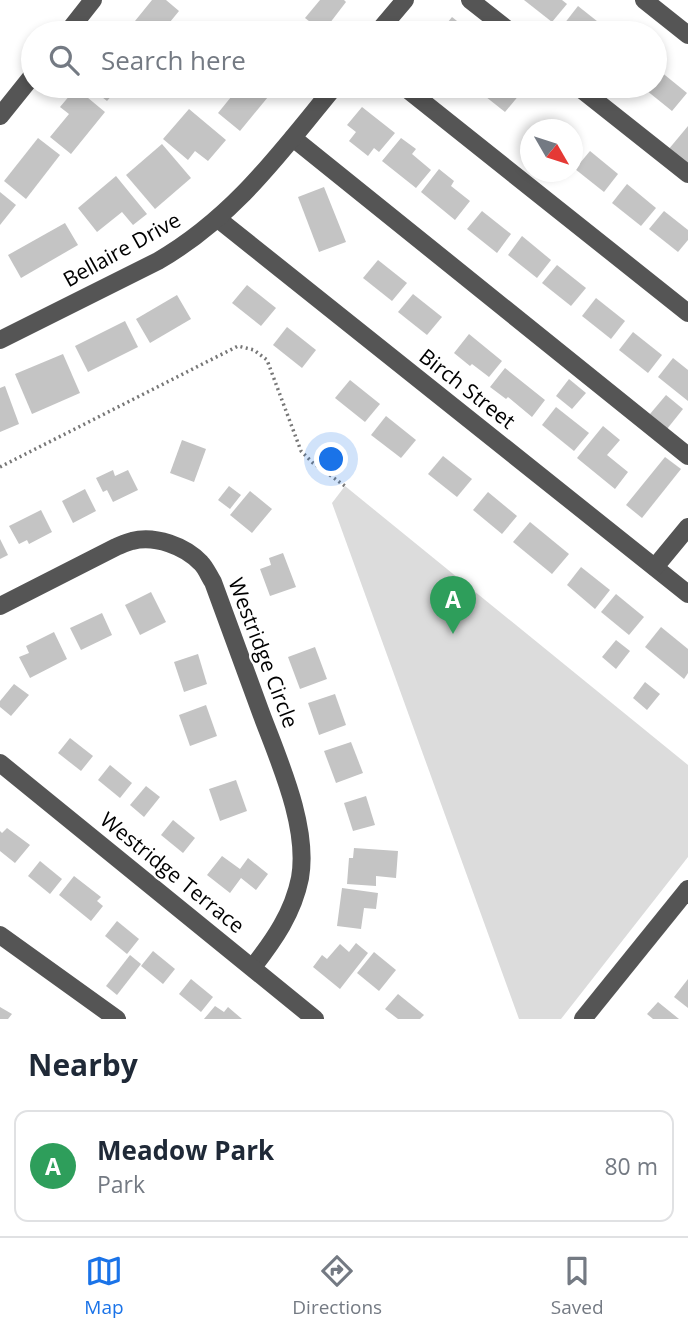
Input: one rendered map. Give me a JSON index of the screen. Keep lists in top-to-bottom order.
{
  "streets": {
    "street": [
      "Bellaire Drive",
      "Birch Street",
      "Westridge Circle",
      "Westridge Terrace"
    ]
  },
  "crossings": [
    ["Bellaire Drive", "Birch Street"],
    ["Westridge Circle", "Westridge Terrace"]
  ],
  "north": "bottom right",
  "page": {
    "search": "Search here",
    "pins": "A",
    "heading": "Nearby",
    "list": [
      {
        "mark": "A",
        "name": "Meadow Park",
        "note": "Park",
        "value": "80 m"
      }
    ],
    "nav": ["Map", "Directions", "Saved"]
  }
}
